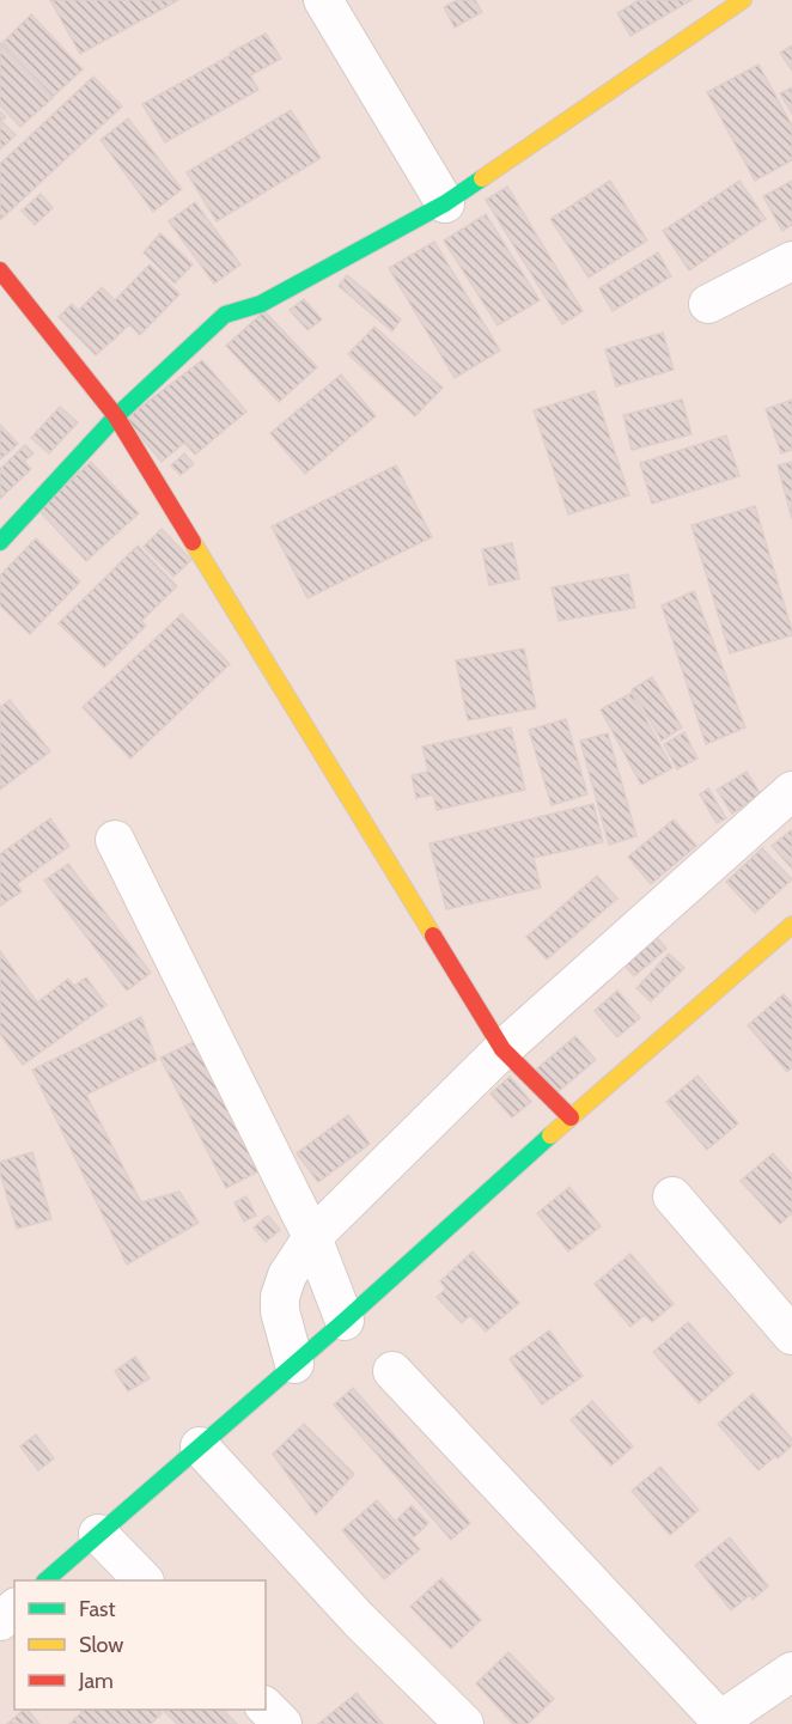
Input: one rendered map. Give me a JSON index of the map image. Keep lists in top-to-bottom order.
{
  "legend": ["Fast", "Slow", "Jam"]
}
